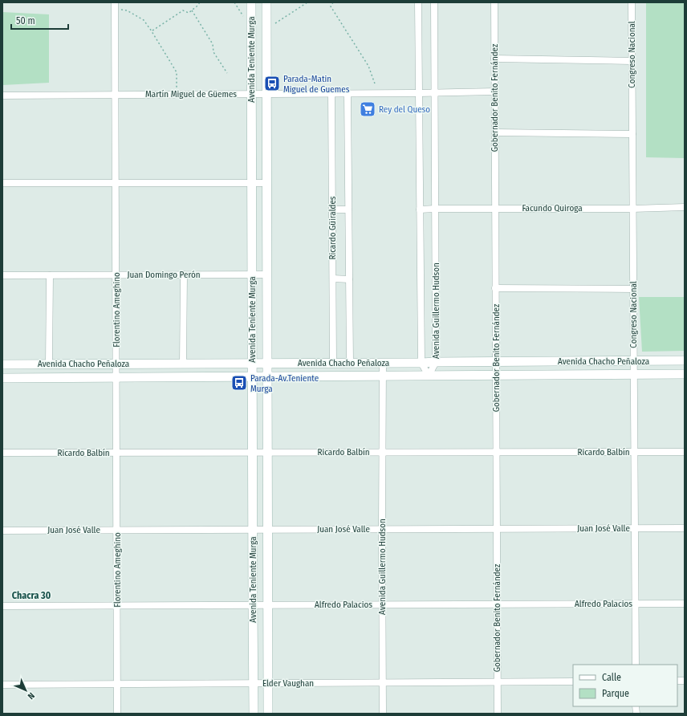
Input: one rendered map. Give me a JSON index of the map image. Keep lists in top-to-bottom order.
{
  "streets": {
    "main road": ["Avenida Teniente Murga", "Avenida Chacho Peñaloza"],
    "street": [
      "Congreso Nacional",
      "Martín Miguel de Güemes",
      "Gobernador Benito Fernández",
      "Facundo Quiroga",
      "Ricardo Güiraldes",
      "Juan Domingo Perón",
      "Florentino Ameghino",
      "Avenida Guillermo Hudson",
      "Ricardo Balbín",
      "Juan José Valle",
      "Alfredo Palacios",
      "Elder Vaughan"
    ]
  },
  "crossings": [
    ["Congreso Nacional", "Facundo Quiroga"],
    ["Congreso Nacional", "Avenida Chacho Peñaloza"],
    ["Congreso Nacional", "Ricardo Balbín"],
    ["Congreso Nacional", "Juan José Valle"],
    ["Congreso Nacional", "Alfredo Palacios"],
    ["Avenida Teniente Murga", "Martín Miguel de Güemes"],
    ["Avenida Teniente Murga", "Juan Domingo Perón"],
    ["Avenida Teniente Murga", "Avenida Chacho Peñaloza"],
    ["Avenida Teniente Murga", "Ricardo Balbín"],
    ["Avenida Teniente Murga", "Juan José Valle"],
    ["Avenida Teniente Murga", "Alfredo Palacios"],
    ["Avenida Teniente Murga", "Elder Vaughan"],
    ["Martín Miguel de Güemes", "Gobernador Benito Fernández"],
    ["Martín Miguel de Güemes", "Ricardo Güiraldes"],
    ["Martín Miguel de Güemes", "Florentino Ameghino"],
    ["Martín Miguel de Güemes", "Avenida Guillermo Hudson"],
    ["Gobernador Benito Fernández", "Facundo Quiroga"],
    ["Gobernador Benito Fernández", "Avenida Chacho Peñaloza"],
    ["Gobernador Benito Fernández", "Ricardo Balbín"],
    ["Gobernador Benito Fernández", "Juan José Valle"],
    ["Gobernador Benito Fernández", "Alfredo Palacios"],
    ["Gobernador Benito Fernández", "Elder Vaughan"],
    ["Facundo Quiroga", "Avenida Guillermo Hudson"],
    ["Ricardo Güiraldes", "Avenida Chacho Peñaloza"],
    ["Juan Domingo Perón", "Florentino Ameghino"],
    ["Florentino Ameghino", "Avenida Chacho Peñaloza"],
    ["Florentino Ameghino", "Ricardo Balbín"],
    ["Florentino Ameghino", "Juan José Valle"],
    ["Florentino Ameghino", "Alfredo Palacios"],
    ["Florentino Ameghino", "Elder Vaughan"],
    ["Avenida Guillermo Hudson", "Avenida Chacho Peñaloza"],
    ["Avenida Guillermo Hudson", "Ricardo Balbín"],
    ["Avenida Guillermo Hudson", "Juan José Valle"],
    ["Avenida Guillermo Hudson", "Alfredo Palacios"],
    ["Avenida Guillermo Hudson", "Elder Vaughan"]
  ],
  "districts": ["Chacra 30"],
  "places": {
    "bus stop": ["Parada-Matin Miguel de Guemes", "Parada-Av.Teniente Murga"],
    "supermarket": ["Rey del Queso"]
  },
  "legend": ["Calle", "Parque"],
  "scale_bar": "50 m",
  "north": "bottom right"
}
